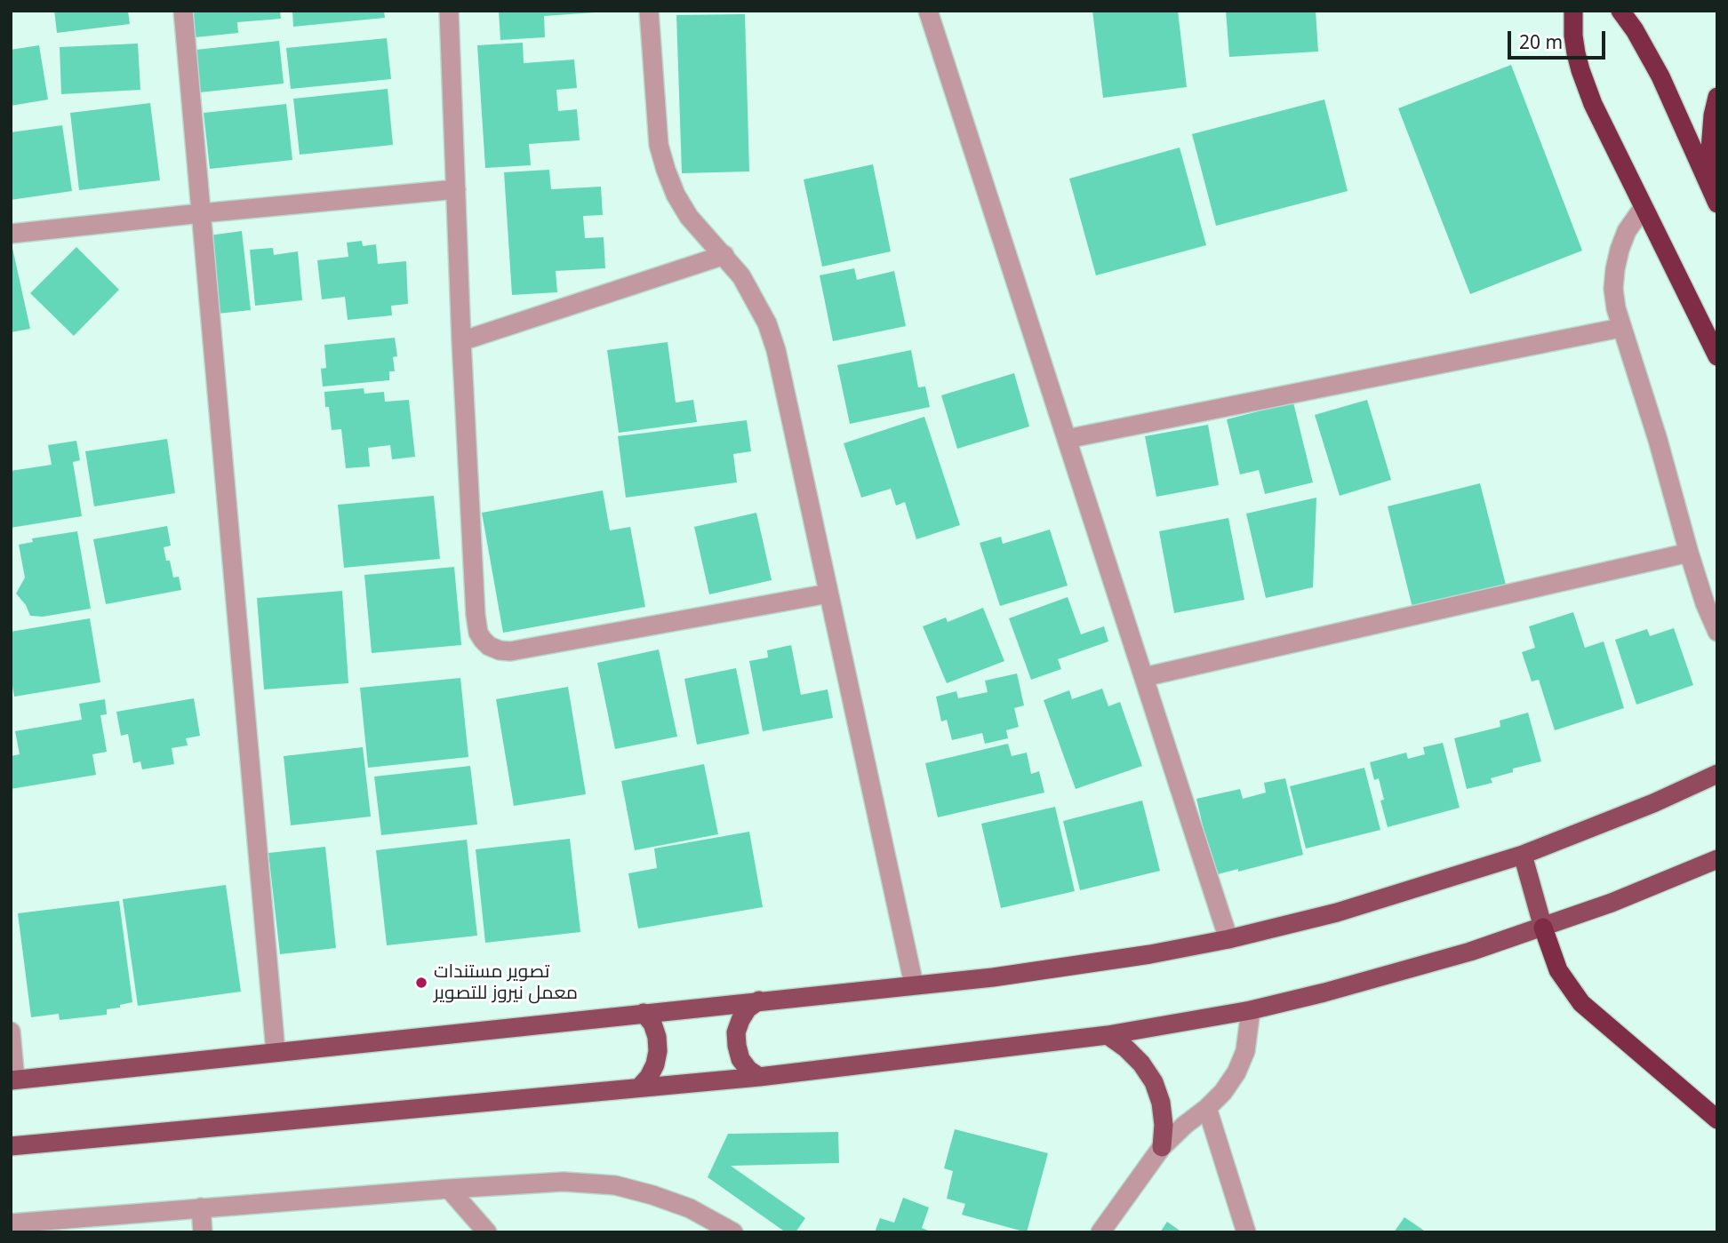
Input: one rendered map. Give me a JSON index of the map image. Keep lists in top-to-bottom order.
{
  "places": ["تصوير مستندات معمل نيروز للتصوير"],
  "scale_bar": "20 m"
}
